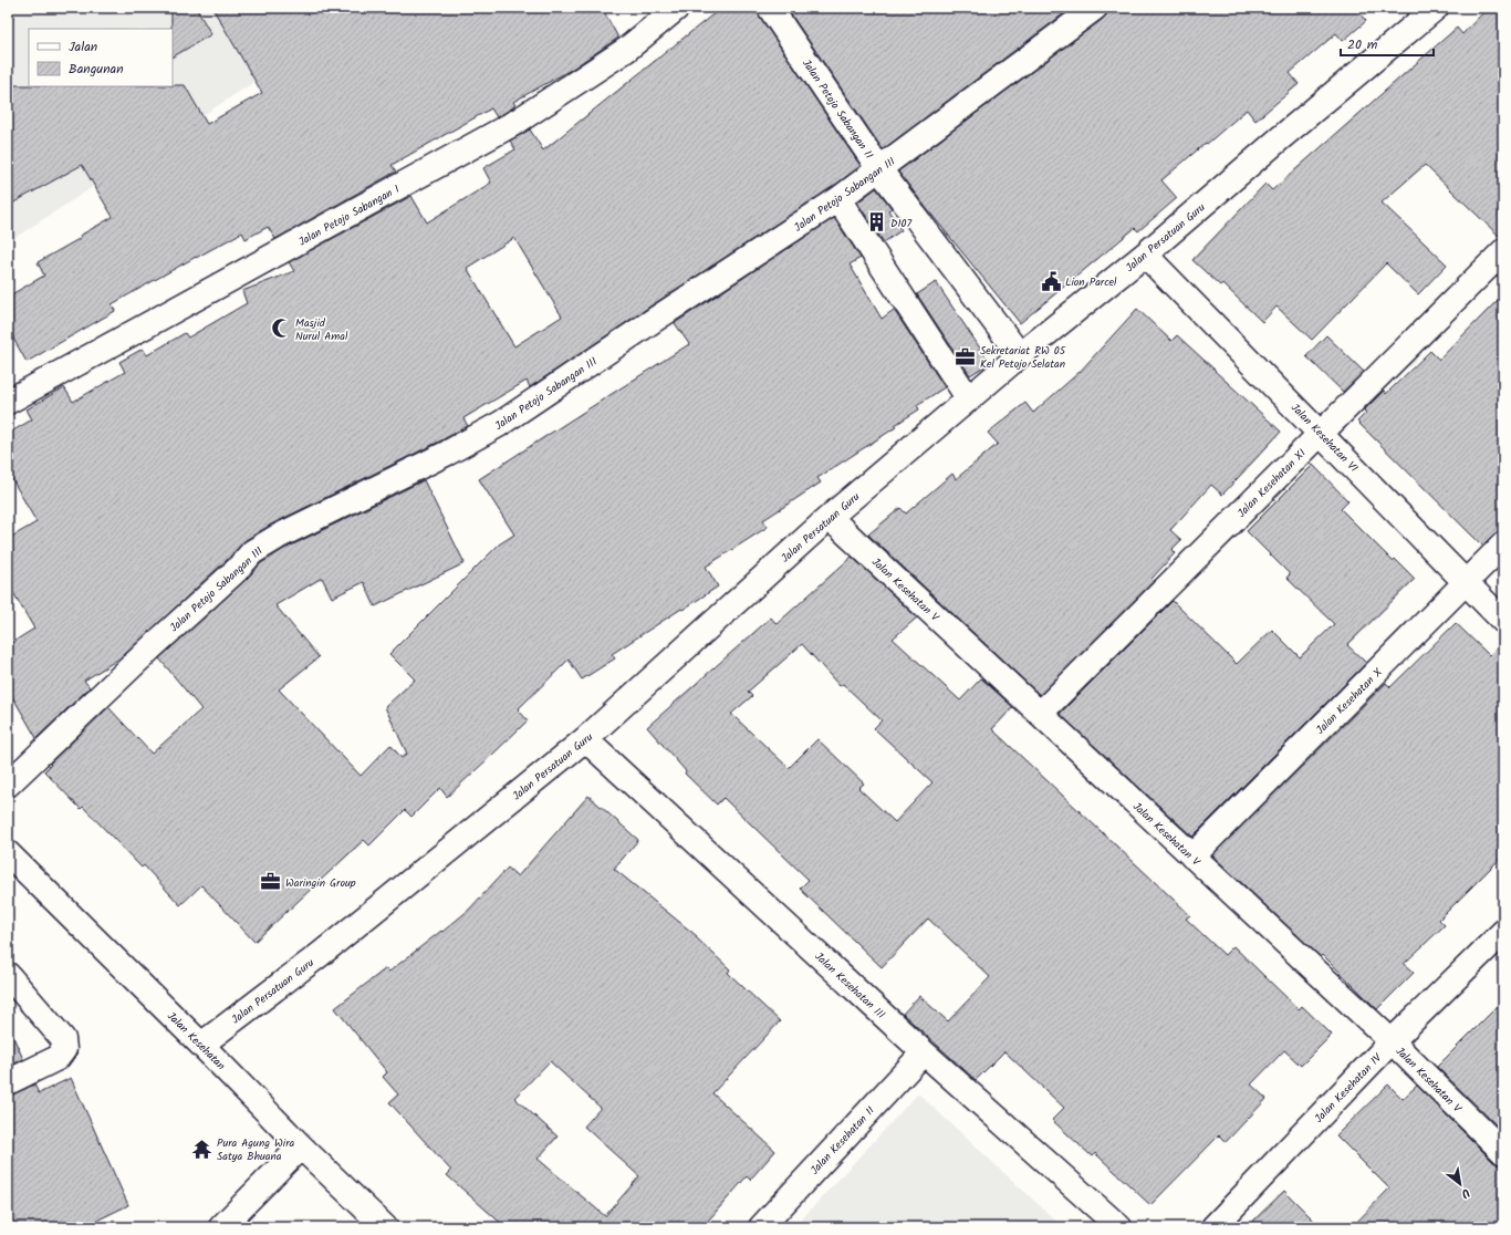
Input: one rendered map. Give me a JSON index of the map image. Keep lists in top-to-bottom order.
{
  "streets": {
    "street": [
      "Jalan Petojo Sabangan II",
      "Jalan Petojo Sabangan III",
      "Jalan Petojo Sabangan I",
      "Jalan Persatuan Guru",
      "Jalan Kesehatan VI",
      "Jalan Kesehatan XI",
      "Jalan Kesehatan V",
      "Jalan Kesehatan X",
      "Jalan Kesehatan III",
      "Jalan Kesehatan",
      "Jalan Kesehatan IV",
      "Jalan Kesehatan II"
    ]
  },
  "crossings": [
    ["Jalan Petojo Sabangan II", "Jalan Petojo Sabangan III"],
    ["Jalan Petojo Sabangan II", "Jalan Persatuan Guru"],
    ["Jalan Persatuan Guru", "Jalan Kesehatan VI"],
    ["Jalan Persatuan Guru", "Jalan Kesehatan V"],
    ["Jalan Persatuan Guru", "Jalan Kesehatan III"],
    ["Jalan Persatuan Guru", "Jalan Kesehatan"],
    ["Jalan Kesehatan VI", "Jalan Kesehatan XI"],
    ["Jalan Kesehatan VI", "Jalan Kesehatan X"],
    ["Jalan Kesehatan XI", "Jalan Kesehatan V"],
    ["Jalan Kesehatan V", "Jalan Kesehatan X"],
    ["Jalan Kesehatan V", "Jalan Kesehatan IV"],
    ["Jalan Kesehatan III", "Jalan Kesehatan II"]
  ],
  "places": {
    "building": ["D107"],
    "public building": ["Lion Parcel"],
    "mosque": ["Masjid Nurul Amal"],
    "office": ["Sekretariat RW 05 Kel Petojo Selatan", "Waringin Group"],
    "temple": ["Pura Agung Wira Satya Bhuana"]
  },
  "legend": ["Jalan", "Bangunan"],
  "scale_bar": "20 m",
  "north": "bottom right"
}
